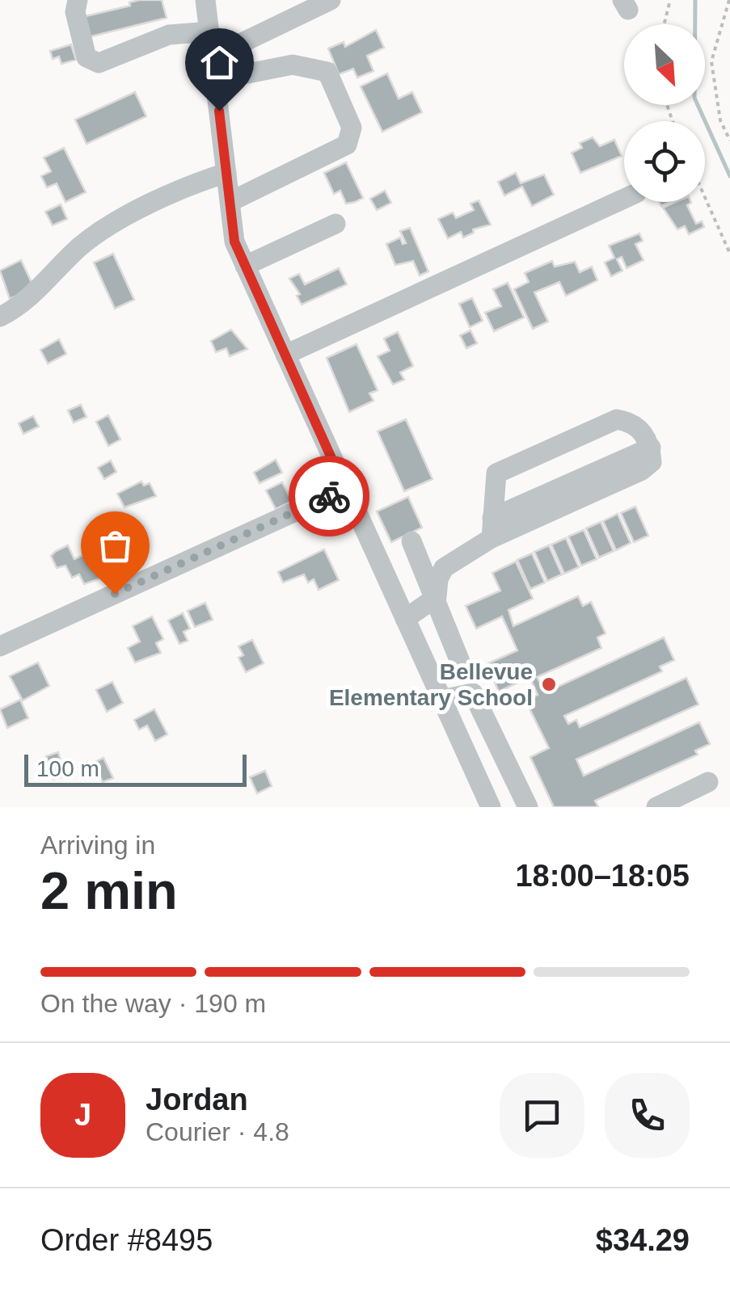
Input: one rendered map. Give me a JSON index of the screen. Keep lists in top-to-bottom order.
{
  "places": ["Bellevue Elementary School"],
  "scale_bar": "100 m",
  "north": "bottom right",
  "page": {
    "scale": "100 m",
    "heading": ["2 min", "Arriving in", "18:00–18:05"],
    "panel": [
      "Jordan",
      "Courier · 4.8",
      "Order #8495",
      "$34.29"
    ],
    "bar": "On the way · 190 m",
    "round": "J"
  }
}
